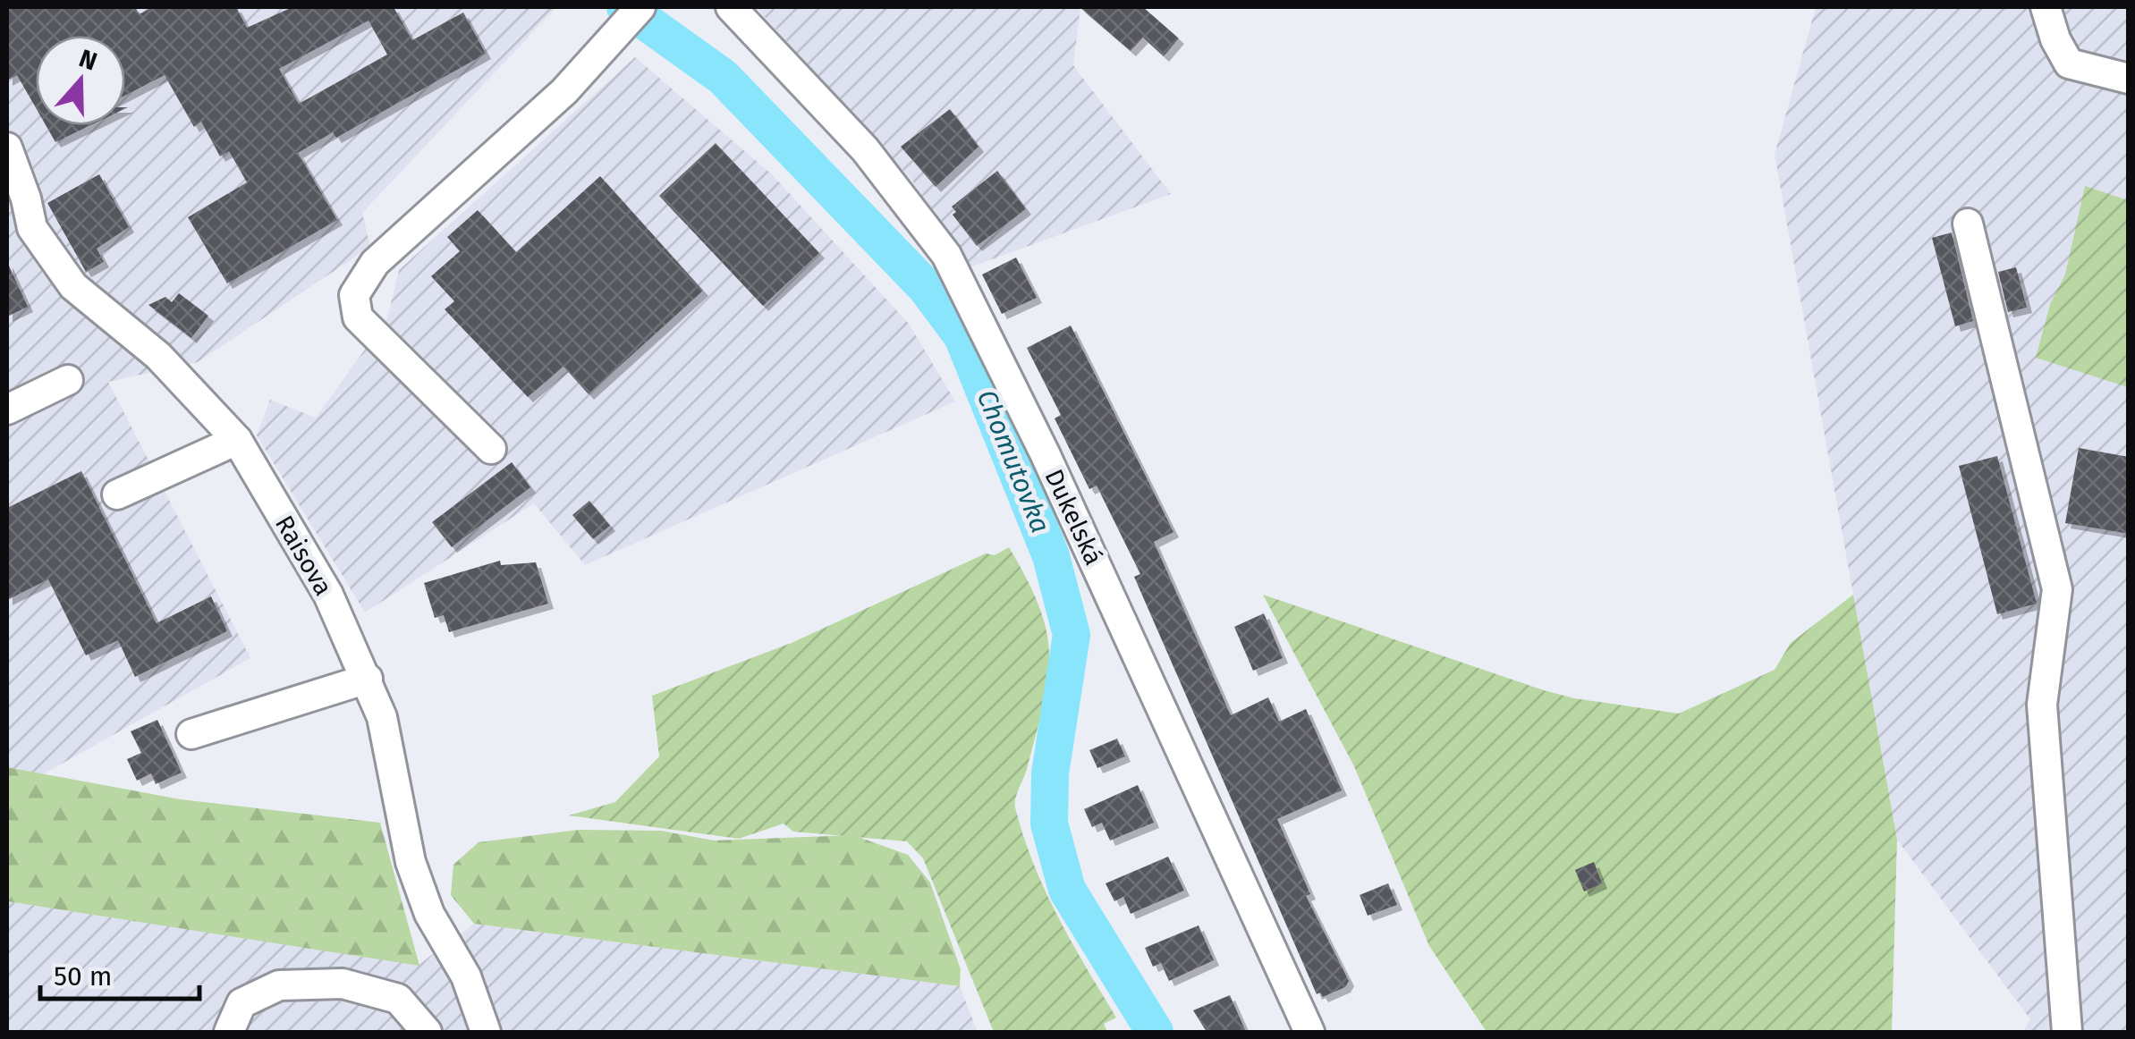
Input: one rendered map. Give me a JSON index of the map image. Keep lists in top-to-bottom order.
{
  "streets": {
    "street": ["Dukelská", "Raisova"]
  },
  "water": ["Chomutovka"],
  "scale_bar": "50 m",
  "north": "top"
}
